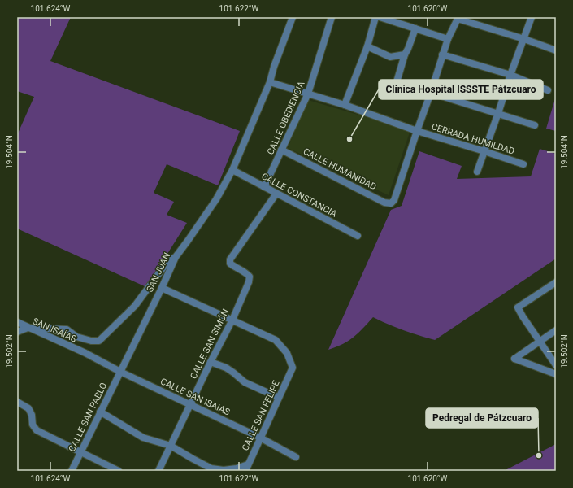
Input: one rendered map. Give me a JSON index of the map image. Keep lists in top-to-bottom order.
{
  "streets": {
    "street": [
      "CALLE OBEDIENCIA",
      "CERRADA HUMILDAD",
      "CALLE HUMANIDAD",
      "CALLE CONSTANCIA",
      "SAN JUAN",
      "SAN ISAÍAS",
      "CALLE SAN SIMÓN",
      "CALLE SAN ISAIAS",
      "CALLE SAN FELIPE",
      "CALLE SAN PABLO"
    ]
  },
  "crossings": [
    ["CALLE OBEDIENCIA", "CERRADA HUMILDAD"],
    ["CALLE OBEDIENCIA", "CALLE HUMANIDAD"],
    ["CALLE OBEDIENCIA", "CALLE CONSTANCIA"],
    ["CERRADA HUMILDAD", "CALLE HUMANIDAD"],
    ["CERRADA HUMILDAD", "SAN JUAN"],
    ["CALLE CONSTANCIA", "SAN JUAN"],
    ["CALLE CONSTANCIA", "CALLE SAN SIMÓN"],
    ["SAN JUAN", "CALLE SAN ISAIAS"],
    ["SAN JUAN", "CALLE SAN PABLO"],
    ["SAN ISAÍAS", "CALLE SAN ISAIAS"],
    ["CALLE SAN SIMÓN", "CALLE SAN ISAIAS"],
    ["CALLE SAN SIMÓN", "CALLE SAN FELIPE"],
    ["CALLE SAN ISAIAS", "CALLE SAN FELIPE"],
    ["CALLE SAN ISAIAS", "CALLE SAN PABLO"]
  ],
  "places": ["Clínica Hospital ISSSTE Pátzcuaro", "Pedregal de Pátzcuaro"],
  "coordinates": [
    "101.624°W",
    "101.622°W",
    "101.620°W",
    "19.504°N",
    "19.502°N"
  ]
}
